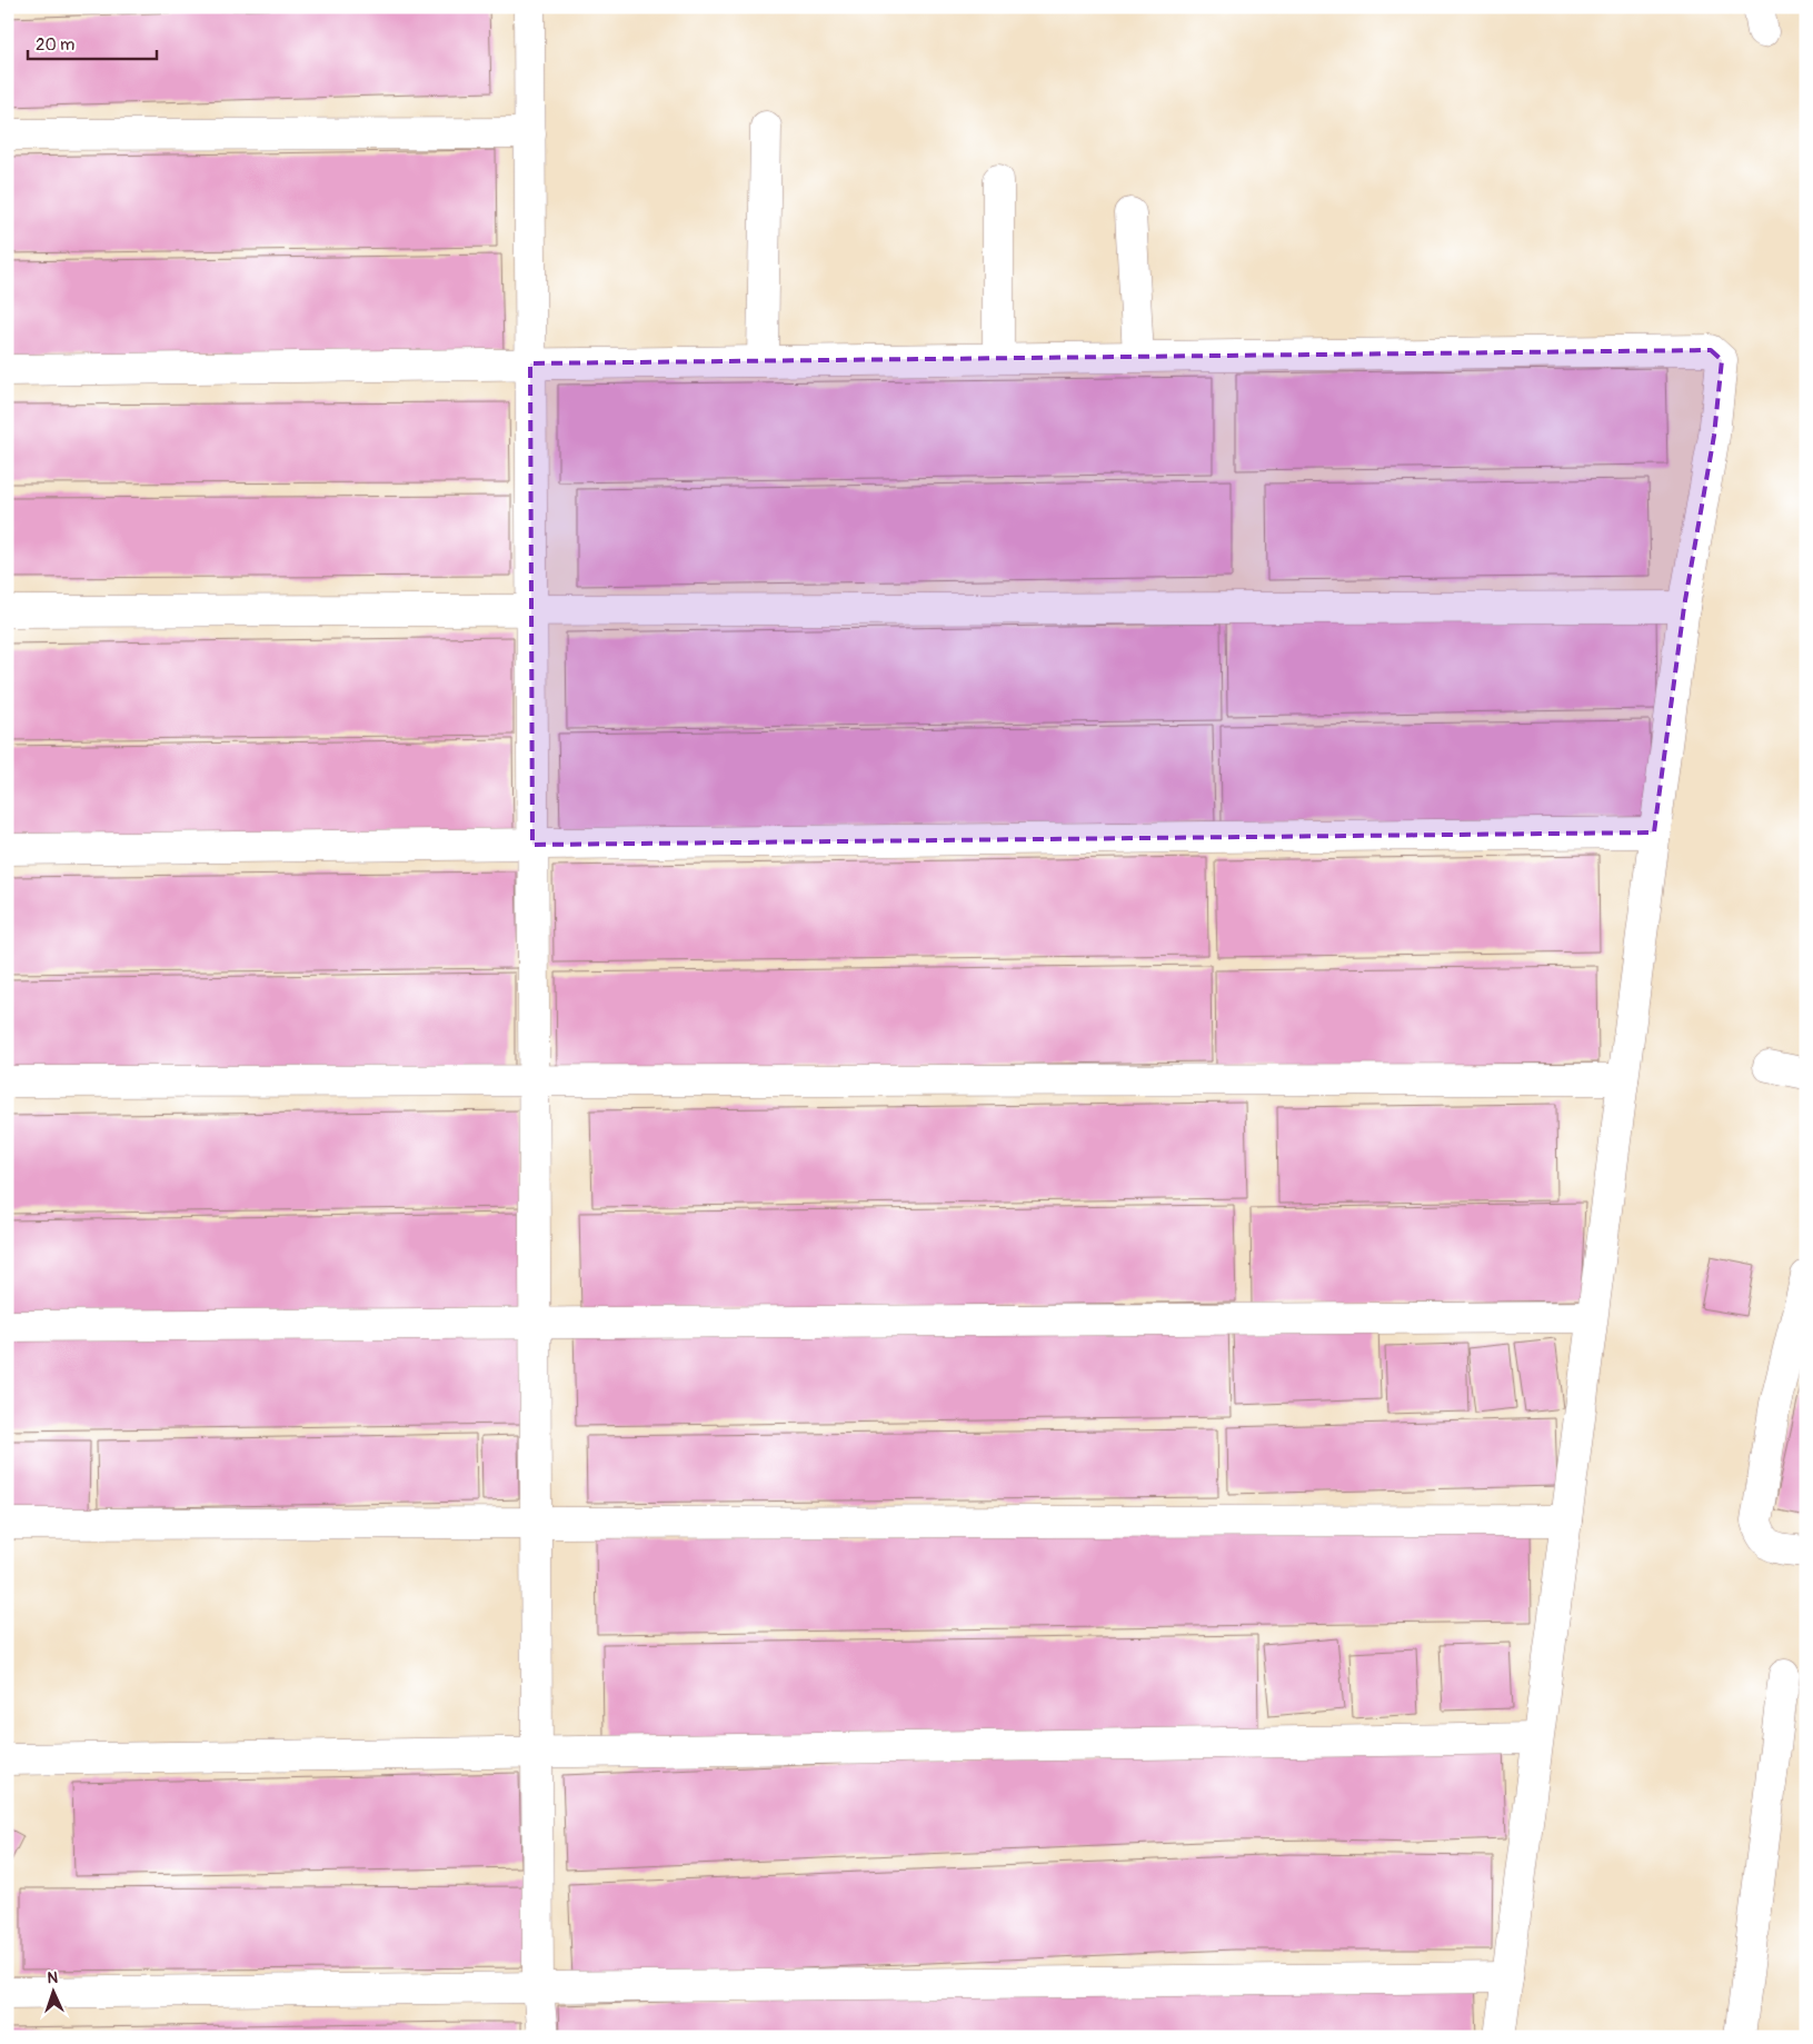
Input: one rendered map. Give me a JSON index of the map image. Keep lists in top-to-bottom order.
{
  "scale_bar": "20 m",
  "north": "top"
}
